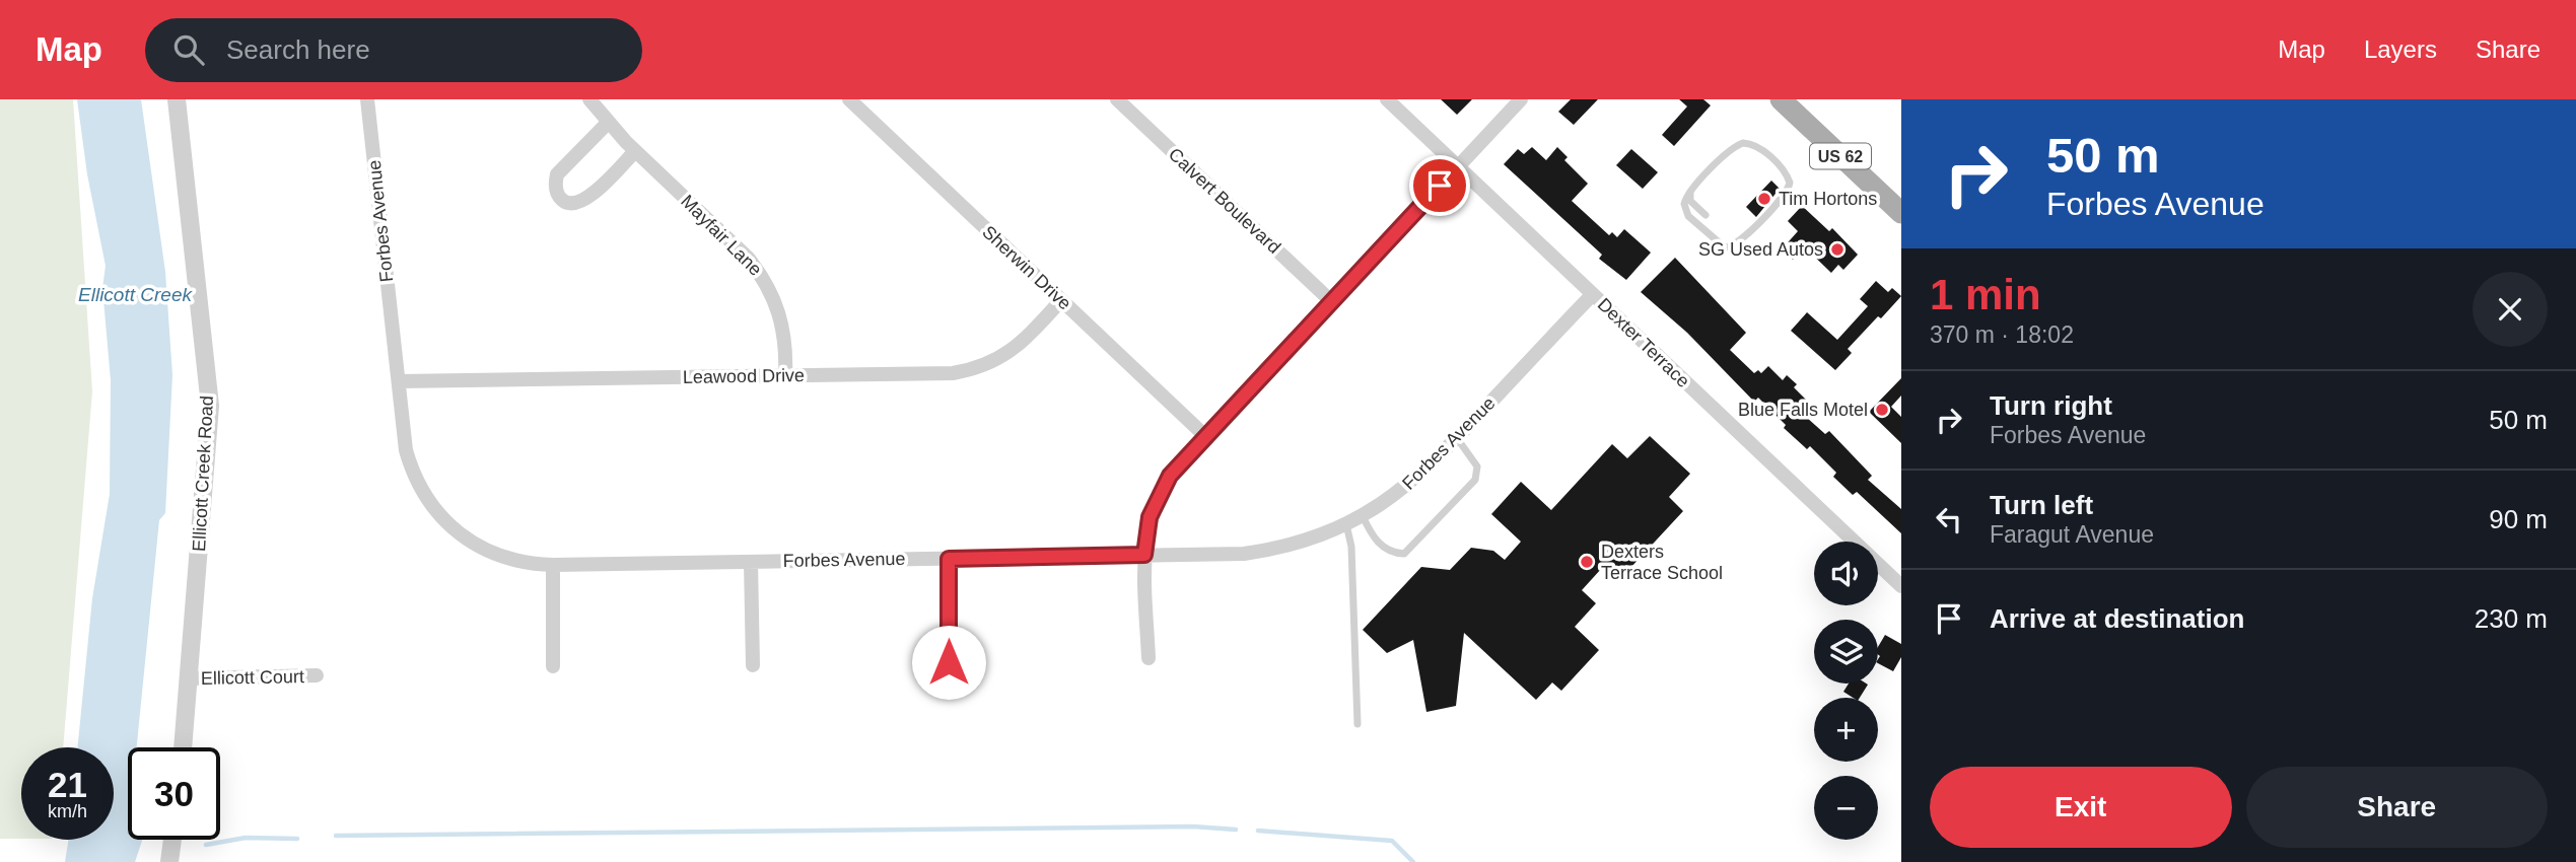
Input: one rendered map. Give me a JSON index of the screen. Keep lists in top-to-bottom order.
{
  "streets": {
    "main road": ["US 62"],
    "street": [
      "Calvert Boulevard",
      "Forbes Avenue",
      "Mayfair Lane",
      "Sherwin Drive",
      "Dexter Terrace",
      "Leawood Drive",
      "Ellicott Creek Road",
      "Ellicott Court"
    ]
  },
  "crossings": [
    ["Forbes Avenue", "Dexter Terrace"],
    ["Forbes Avenue", "Leawood Drive"],
    ["Mayfair Lane", "Leawood Drive"],
    ["Sherwin Drive", "Leawood Drive"],
    ["Ellicott Creek Road", "Ellicott Court"]
  ],
  "water": ["Ellicott Creek"],
  "places": [
    "Tim Hortons",
    "SG Used Autos",
    "Blue Falls Motel",
    "Dexters Terrace School"
  ],
  "page": {
    "header": "Map",
    "search": "Search here",
    "nav": ["Map", "Layers", "Share"],
    "turn": ["50 m", "Forbes Avenue"],
    "heading": ["1 min", "370 m · 18:02"],
    "list": [
      {
        "name": "Turn right",
        "note": "Forbes Avenue",
        "value": "50 m"
      },
      {
        "name": "Turn left",
        "note": "Faragut Avenue",
        "value": "90 m"
      },
      {
        "name": "Arrive at destination",
        "value": "230 m"
      }
    ],
    "map_buttons": ["+", "−"],
    "speed": "21 km/h",
    "limit": "30",
    "buttons": ["Exit", "Share"]
  }
}
